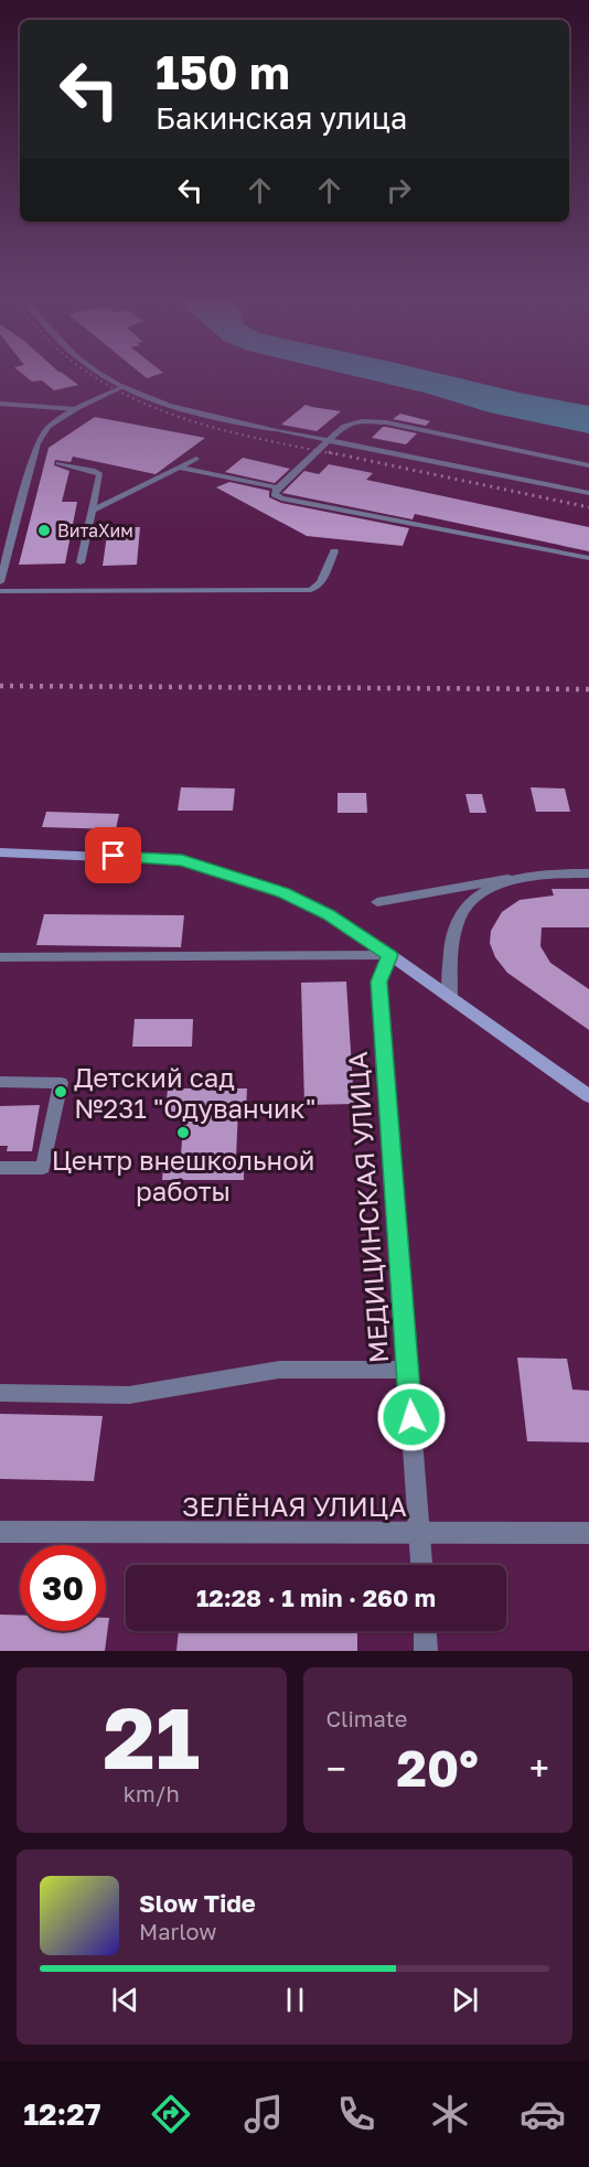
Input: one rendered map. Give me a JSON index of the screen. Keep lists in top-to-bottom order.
{
  "streets": {
    "street": ["МЕДИЦИНСКАЯ УЛИЦА", "ЗЕЛЁНАЯ УЛИЦА"]
  },
  "crossings": [
    ["МЕДИЦИНСКАЯ УЛИЦА", "ЗЕЛЁНАЯ УЛИЦА"]
  ],
  "places": ["ВитаХим", "Детский сад №231 \"Одуванчик\"", "Центр внешкольной работы"],
  "page": {
    "turn": ["150 m", "Бакинская улица"],
    "limit": "30",
    "trip": "12:28 · 1 min · 260 m",
    "tile": [
      ["21", "km/h"],
      "Climate"
    ],
    "heat": ["−", "20°", "+"],
    "song": ["Slow Tide", "Marlow"],
    "tabs": "12:27"
  }
}
